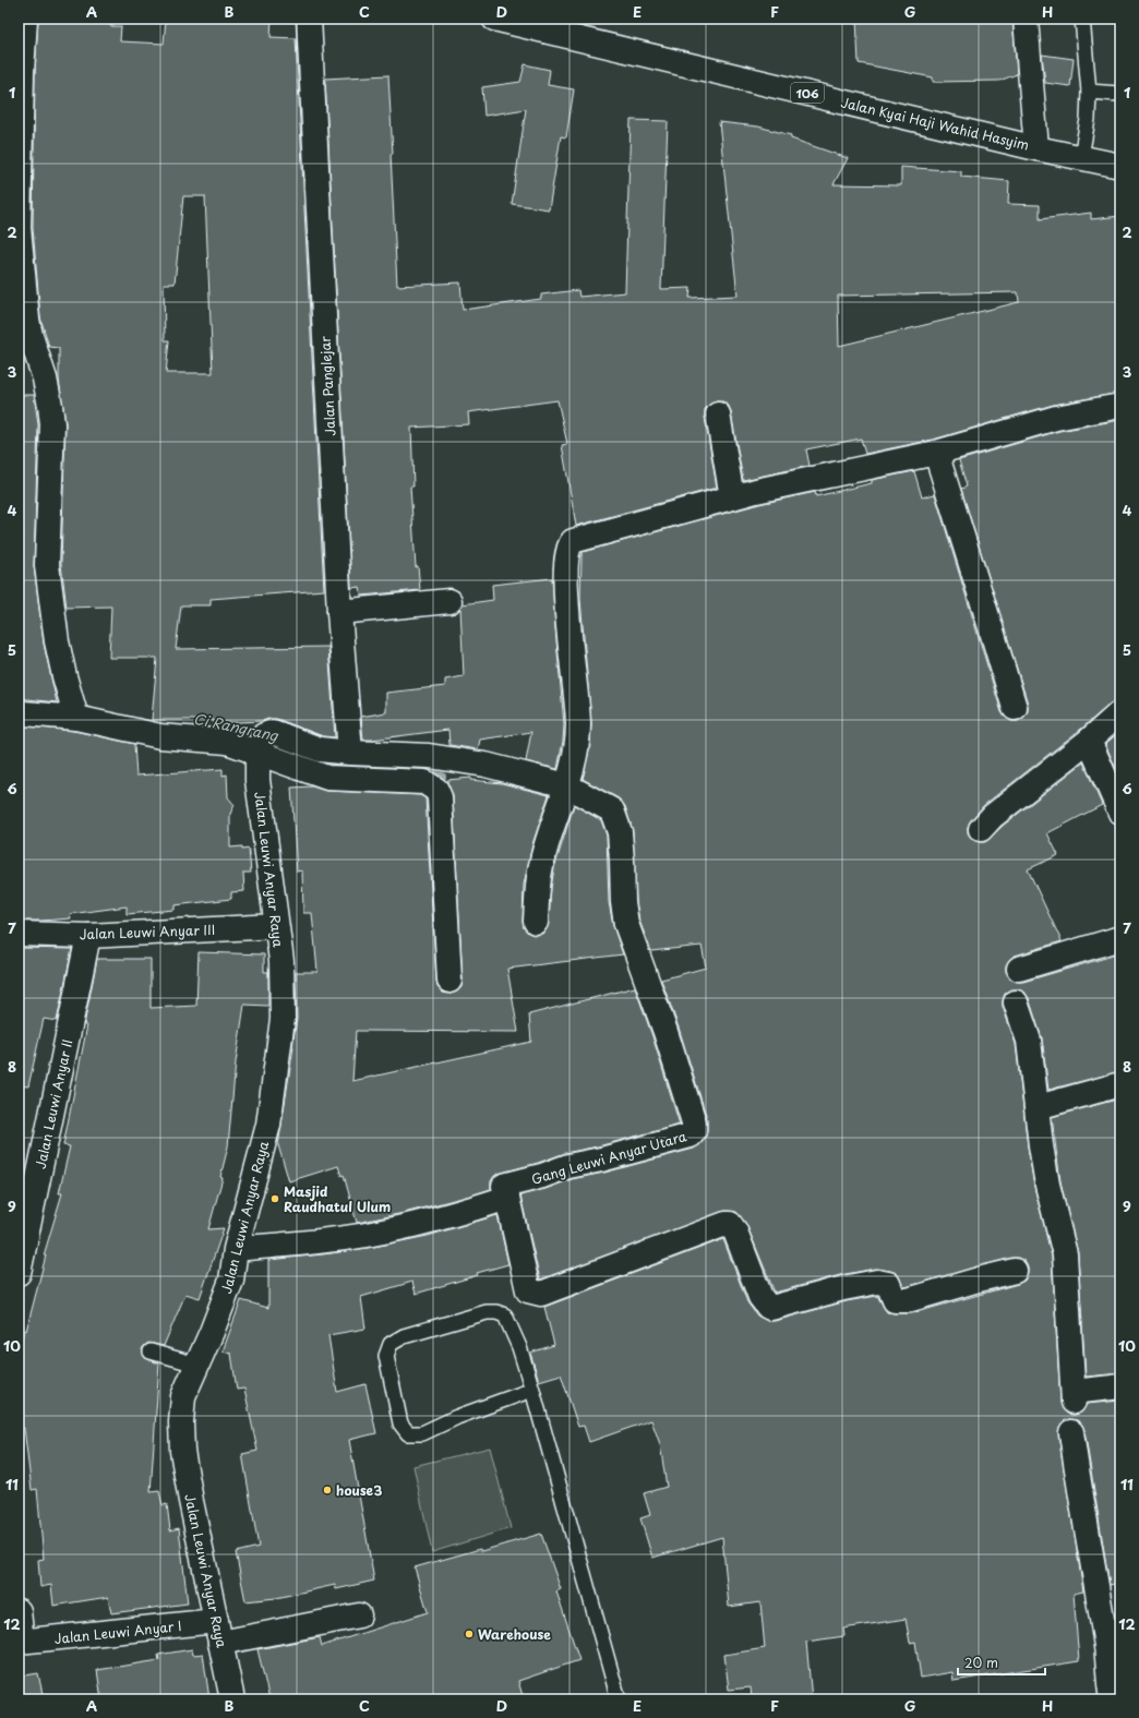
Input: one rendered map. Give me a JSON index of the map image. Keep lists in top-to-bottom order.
{
  "streets": {
    "street": [
      "106",
      "Jalan Kyai Haji Wahid Hasyim",
      "Jalan Panglejar",
      "Jalan Leuwi Anyar Raya",
      "Jalan Leuwi Anyar III",
      "Jalan Leuwi Anyar II",
      "Gang Leuwi Anyar Utara",
      "Jalan Leuwi Anyar I"
    ]
  },
  "crossings": [
    ["Jalan Leuwi Anyar Raya", "Jalan Leuwi Anyar III"],
    ["Jalan Leuwi Anyar Raya", "Jalan Leuwi Anyar I"],
    ["Jalan Leuwi Anyar III", "Jalan Leuwi Anyar II"]
  ],
  "water": ["Ci Rangrang"],
  "places": ["Masjid Raudhatul Ulum", "house3", "Warehouse"],
  "scale_bar": "20 m",
  "grid": {
    "columns": [
      "A",
      "B",
      "C",
      "D",
      "E",
      "F",
      "G",
      "H"
    ],
    "rows": [
      "1",
      "2",
      "3",
      "4",
      "5",
      "6",
      "7",
      "8",
      "9",
      "10",
      "11",
      "12"
    ]
  }
}
